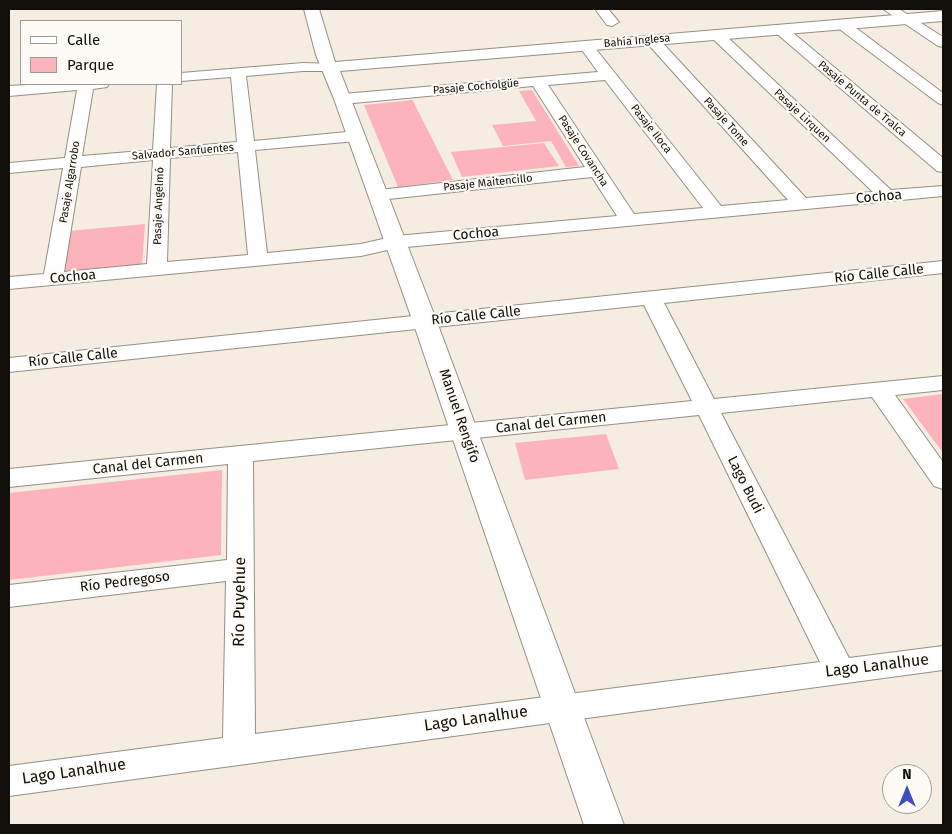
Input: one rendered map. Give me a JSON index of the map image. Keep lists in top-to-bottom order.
{
  "streets": {
    "street": [
      "Bahía Inglesa",
      "Pasaje Cocholgüe",
      "Pasaje Punta de Tralca",
      "Pasaje Lirquen",
      "Pasaje Tome",
      "Pasaje Iloca",
      "Pasaje Covancha",
      "Salvador Sanfuentes",
      "Pasaje Algarrobo",
      "Pasaje Maitencillo",
      "Cochoa",
      "Pasaje Angelmó",
      "Río Calle Calle",
      "Manuel Rengifo",
      "Canal del Carmen",
      "Lago Budi",
      "Río Pedregoso",
      "Río Puyehue",
      "Lago Lanalhue"
    ]
  },
  "crossings": [
    ["Bahía Inglesa", "Pasaje Punta de Tralca"],
    ["Bahía Inglesa", "Pasaje Lirquen"],
    ["Bahía Inglesa", "Pasaje Tome"],
    ["Bahía Inglesa", "Pasaje Iloca"],
    ["Bahía Inglesa", "Manuel Rengifo"],
    ["Pasaje Cocholgüe", "Pasaje Iloca"],
    ["Pasaje Cocholgüe", "Pasaje Covancha"],
    ["Pasaje Cocholgüe", "Manuel Rengifo"],
    ["Pasaje Lirquen", "Cochoa"],
    ["Pasaje Tome", "Cochoa"],
    ["Pasaje Iloca", "Cochoa"],
    ["Pasaje Covancha", "Pasaje Maitencillo"],
    ["Pasaje Covancha", "Cochoa"],
    ["Salvador Sanfuentes", "Pasaje Algarrobo"],
    ["Salvador Sanfuentes", "Pasaje Angelmó"],
    ["Salvador Sanfuentes", "Manuel Rengifo"],
    ["Pasaje Algarrobo", "Cochoa"],
    ["Pasaje Maitencillo", "Manuel Rengifo"],
    ["Cochoa", "Pasaje Angelmó"],
    ["Cochoa", "Manuel Rengifo"],
    ["Río Calle Calle", "Manuel Rengifo"],
    ["Río Calle Calle", "Lago Budi"],
    ["Manuel Rengifo", "Canal del Carmen"],
    ["Manuel Rengifo", "Lago Lanalhue"],
    ["Canal del Carmen", "Lago Budi"],
    ["Canal del Carmen", "Río Puyehue"],
    ["Lago Budi", "Lago Lanalhue"],
    ["Río Pedregoso", "Río Puyehue"],
    ["Río Puyehue", "Lago Lanalhue"]
  ],
  "legend": ["Calle", "Parque"],
  "north": "top"
}
